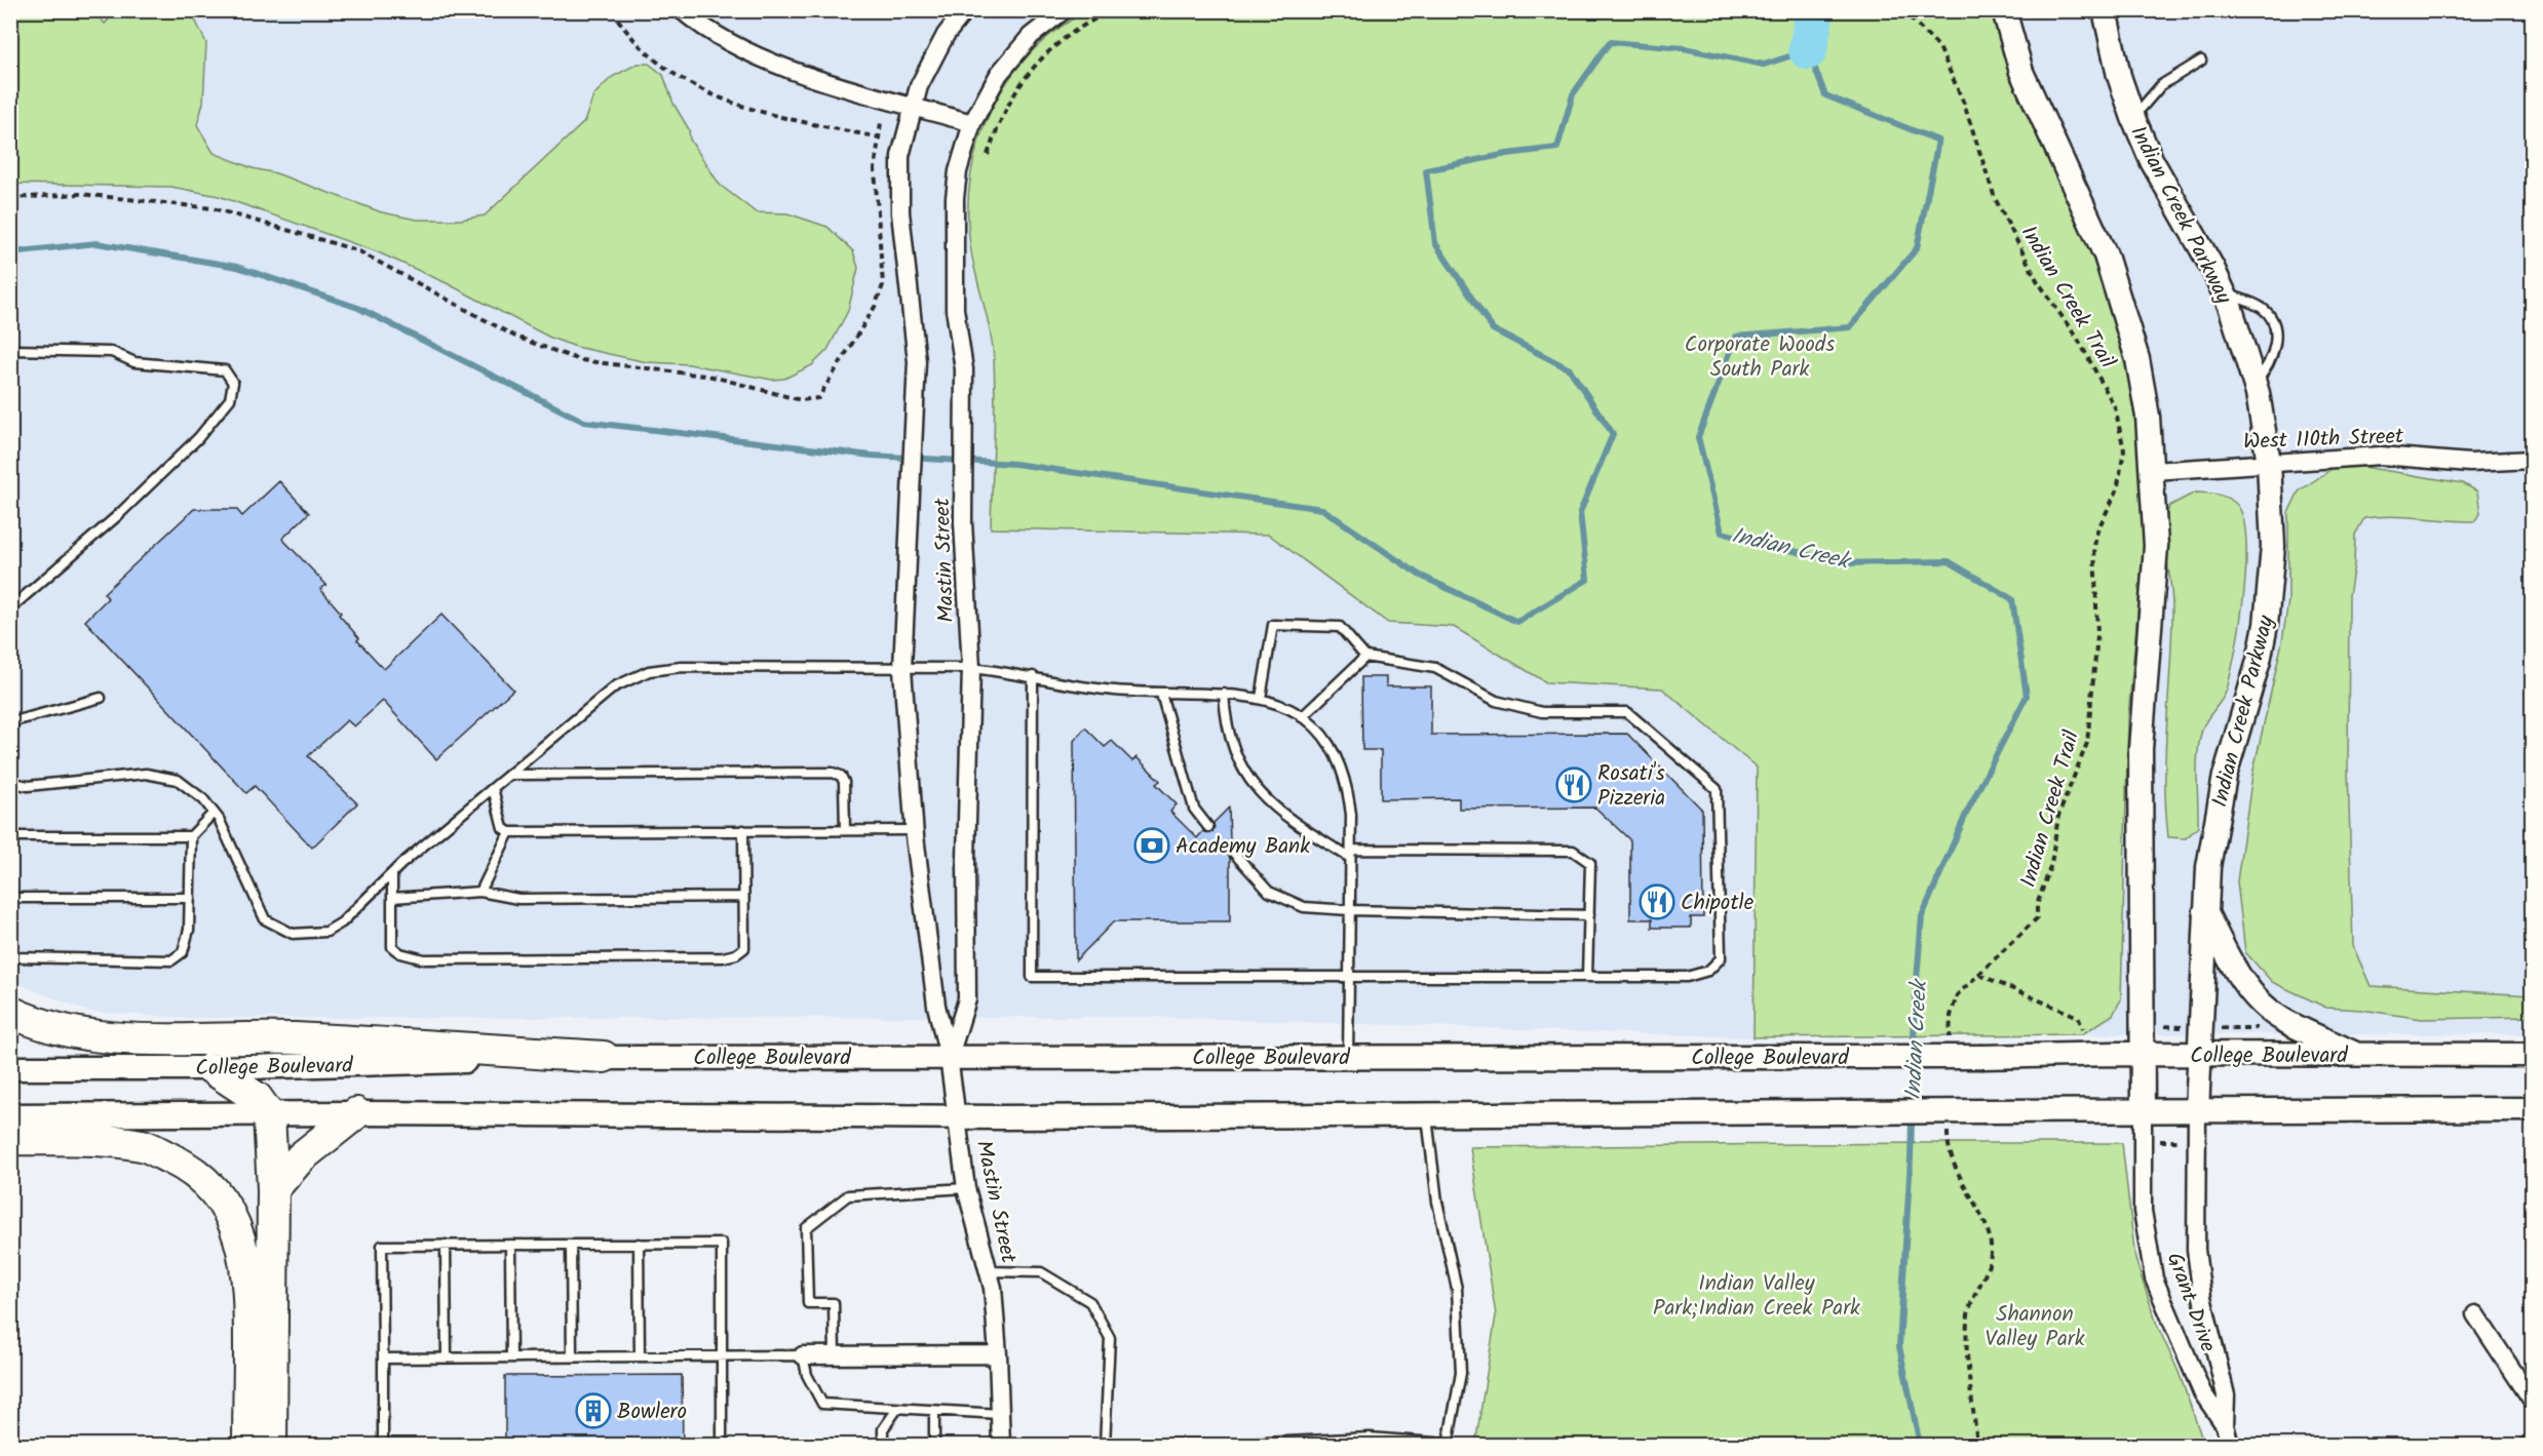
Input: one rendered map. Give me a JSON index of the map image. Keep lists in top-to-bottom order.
{
  "streets": {
    "main road": ["Indian Creek Parkway", "College Boulevard"],
    "street": ["West 110th Street", "Mastin Street", "Grant Drive"],
    "path": ["Indian Creek Trail"]
  },
  "crossings": [
    ["Indian Creek Parkway", "West 110th Street"],
    ["Indian Creek Parkway", "College Boulevard"],
    ["Indian Creek Parkway", "Grant Drive"],
    ["Mastin Street", "College Boulevard"]
  ],
  "water": ["Indian Creek"],
  "parks": ["Corporate Woods South Park", "Indian Valley Park;Indian Creek Park", "Shannon Valley Park"],
  "places": {
    "restaurant": ["Rosati's Pizzeria", "Chipotle"],
    "bank": ["Academy Bank"],
    "building": ["Bowlero"]
  }
}
